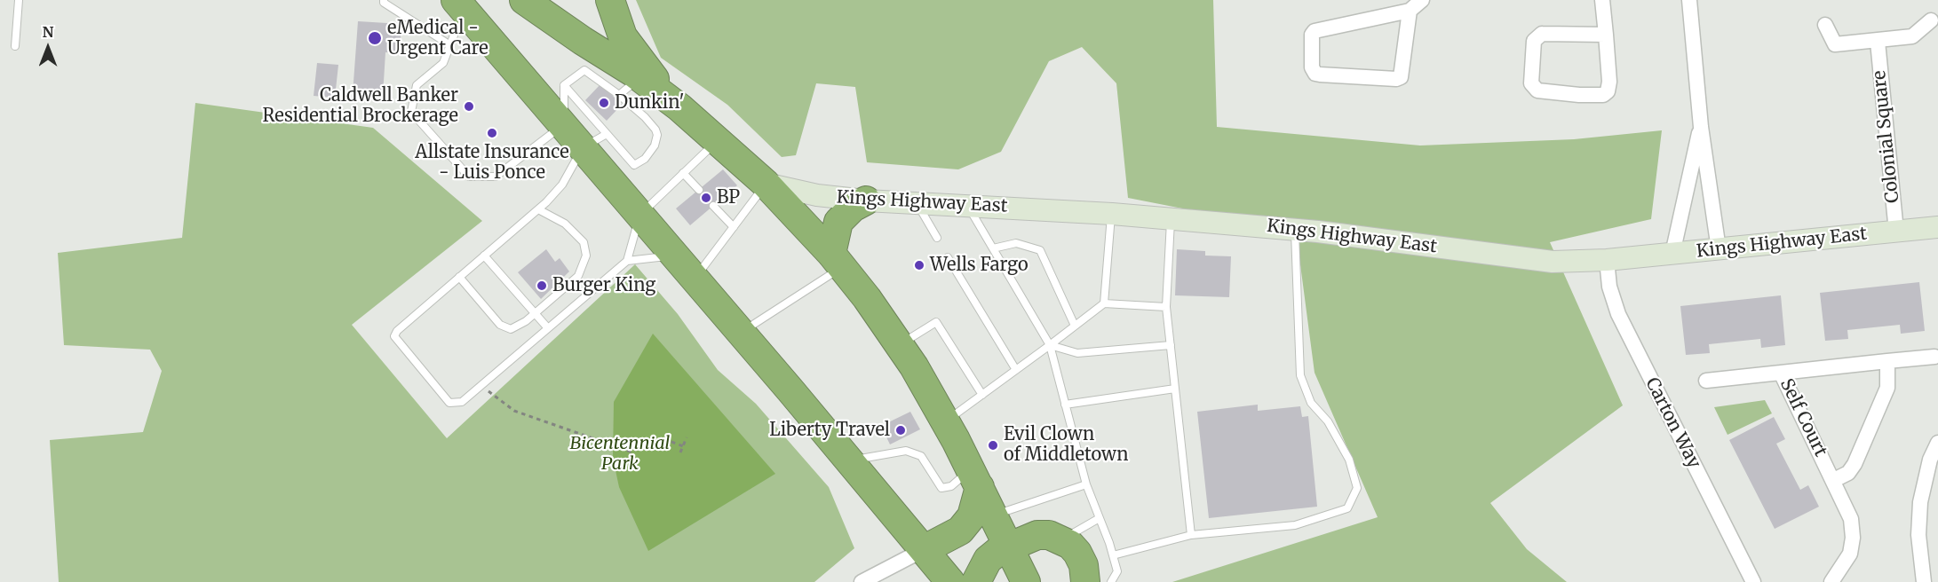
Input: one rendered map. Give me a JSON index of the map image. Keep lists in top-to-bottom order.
{
  "streets": {
    "street": [
      "Colonial Square",
      "Kings Highway East",
      "Self Court",
      "Carton Way"
    ]
  },
  "crossings": [
    ["Colonial Square", "Kings Highway East"],
    ["Kings Highway East", "Carton Way"]
  ],
  "parks": ["Bicentennial Park"],
  "places": [
    "eMedical - Urgent Care",
    "Dunkin'",
    "Caldwell Banker Residential Brockerage",
    "Allstate Insurance - Luis Ponce",
    "BP",
    "Wells Fargo",
    "Burger King",
    "Liberty Travel",
    "Evil Clown of Middletown"
  ],
  "north": "top"
}
